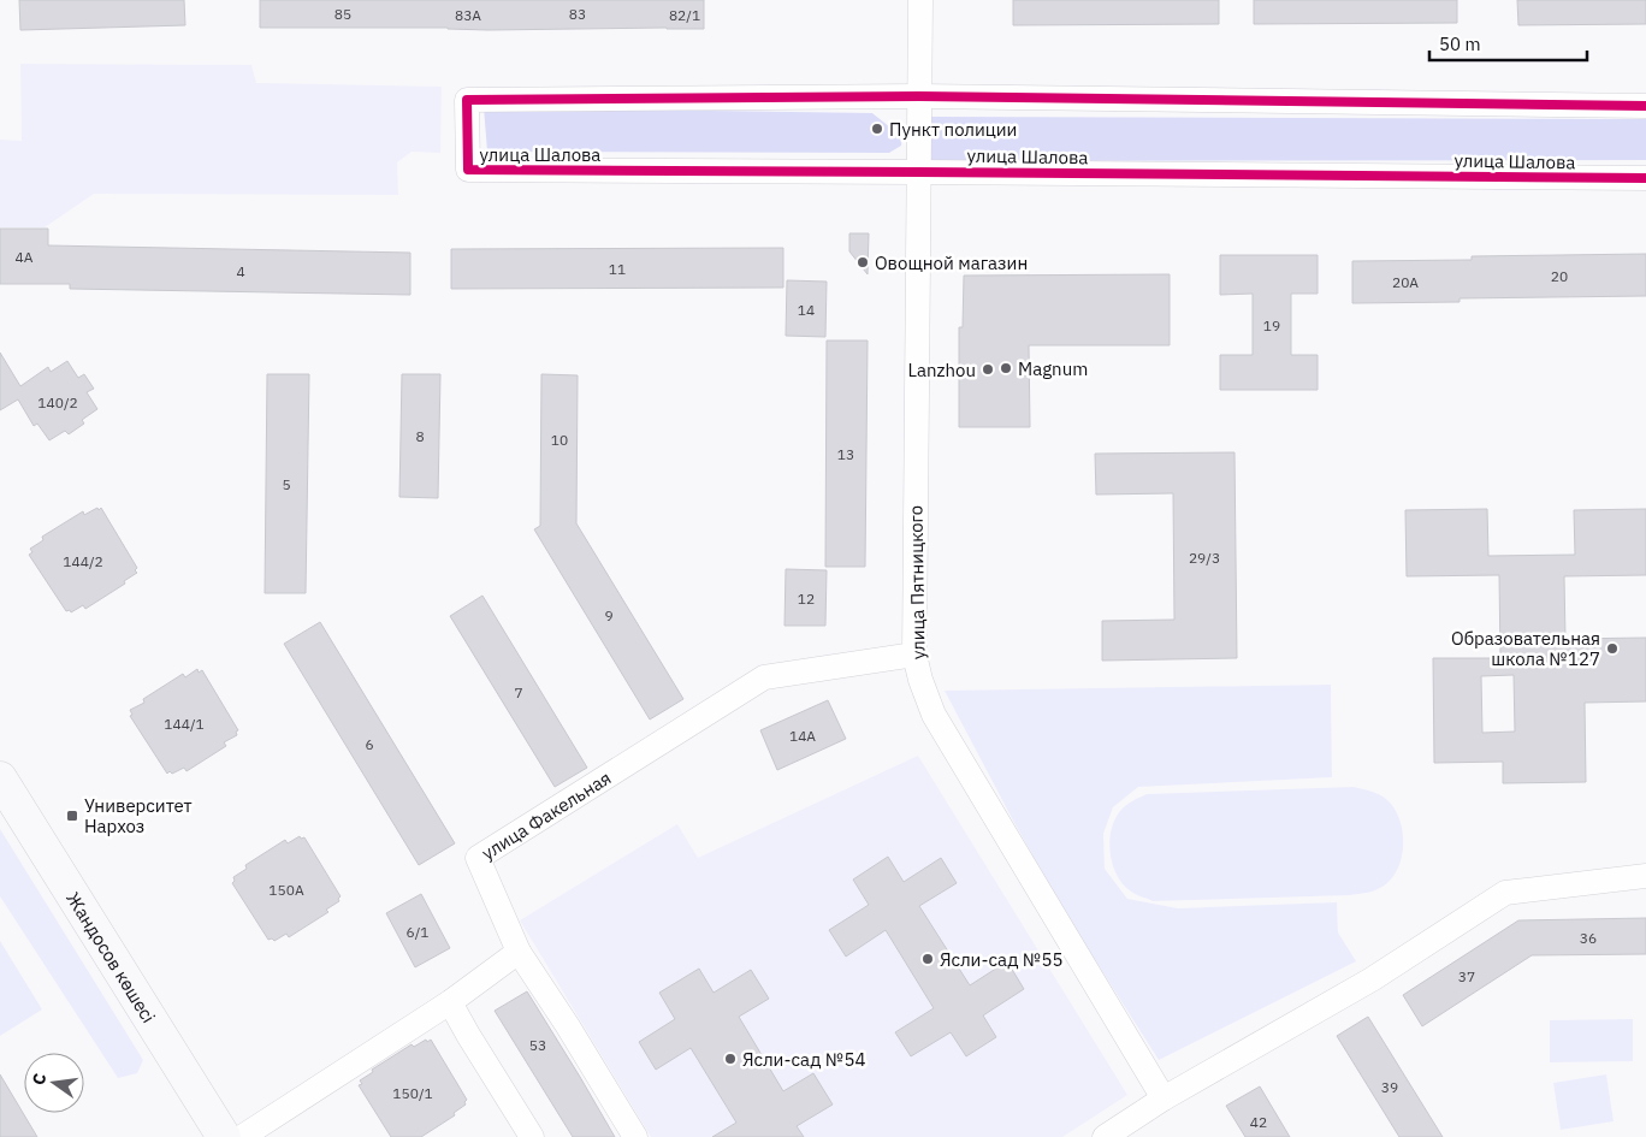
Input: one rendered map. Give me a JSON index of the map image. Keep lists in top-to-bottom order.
{
  "streets": {
    "main road": ["Жандосов көшесі"],
    "street": ["улица Шалова", "улица Пятницкого", "улица Факельная"]
  },
  "crossings": [
    ["улица Шалова", "улица Пятницкого"],
    ["улица Пятницкого", "улица Факельная"]
  ],
  "places": {
    "other": [
      "Пункт полиции",
      "Овощной магазин",
      "Magnum",
      "Lanzhou",
      "Образовательная школа №127",
      "Ясли-сад №55",
      "Ясли-сад №54"
    ],
    "transit": ["Университет Нархоз"]
  },
  "house_numbers": [
    "85",
    "83",
    "83А",
    "82/1",
    "4А",
    "11",
    "4",
    "20",
    "20А",
    "14",
    "19",
    "140/2",
    "8",
    "10",
    "13",
    "5",
    "29/3",
    "144/2",
    "12",
    "9",
    "7",
    "144/1",
    "14А",
    "6",
    "150A",
    "6/1",
    "36",
    "37",
    "53",
    "39",
    "150/1",
    "42"
  ],
  "scale_bar": "50 m",
  "north": "left"
}
